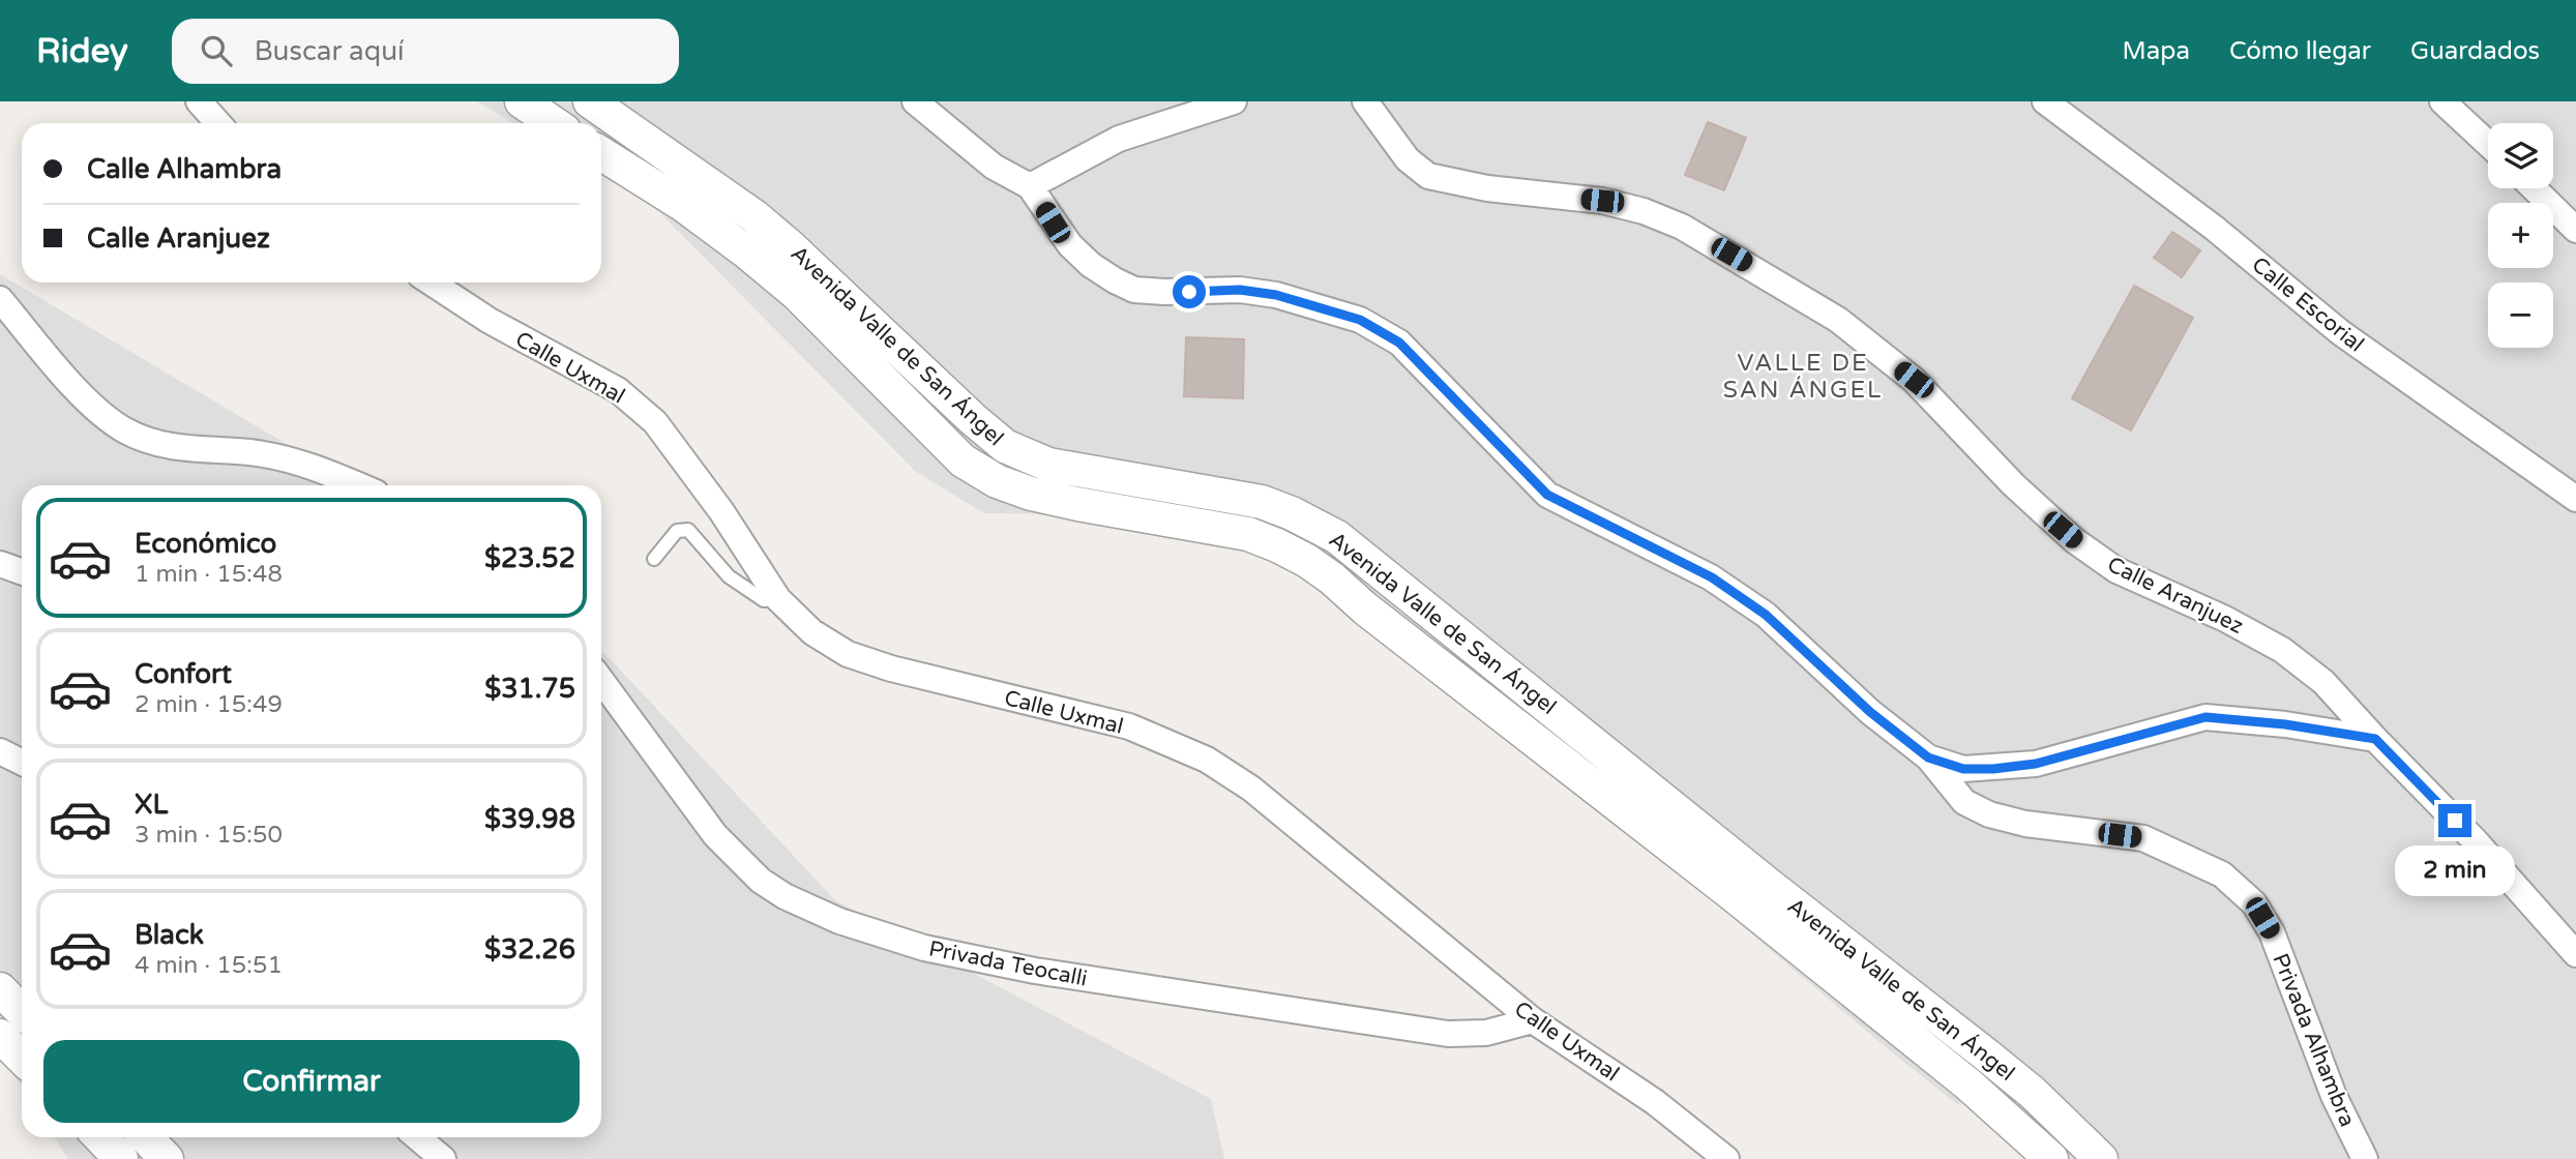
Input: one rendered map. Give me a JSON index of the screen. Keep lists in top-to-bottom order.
{
  "streets": {
    "street": [
      "Calle Escorial",
      "Avenida Valle de San Ángel",
      "Calle Uxmal",
      "Calle Aranjuez",
      "Privada Teocalli",
      "Privada Alhambra"
    ]
  },
  "crossings": [
    ["Calle Uxmal", "Privada Teocalli"]
  ],
  "districts": ["VALLE DE SAN ÁNGEL"],
  "page": {
    "header": "Ridey",
    "search": "Buscar aquí",
    "nav": ["Mapa", "Cómo llegar", "Guardados"],
    "map_buttons": ["+", "−"],
    "banner": ["Calle Alhambra", "Calle Aranjuez"],
    "list": [
      {
        "name": "Económico",
        "note": "1 min · 15:48",
        "value": "$23.52"
      },
      {
        "name": "Confort",
        "note": "2 min · 15:49",
        "value": "$31.75"
      },
      {
        "name": "XL",
        "note": "3 min · 15:50",
        "value": "$39.98"
      },
      {
        "name": "Black",
        "note": "4 min · 15:51",
        "value": "$32.26"
      }
    ],
    "bubble": "2 min",
    "buttons": "Confirmar"
  }
}
